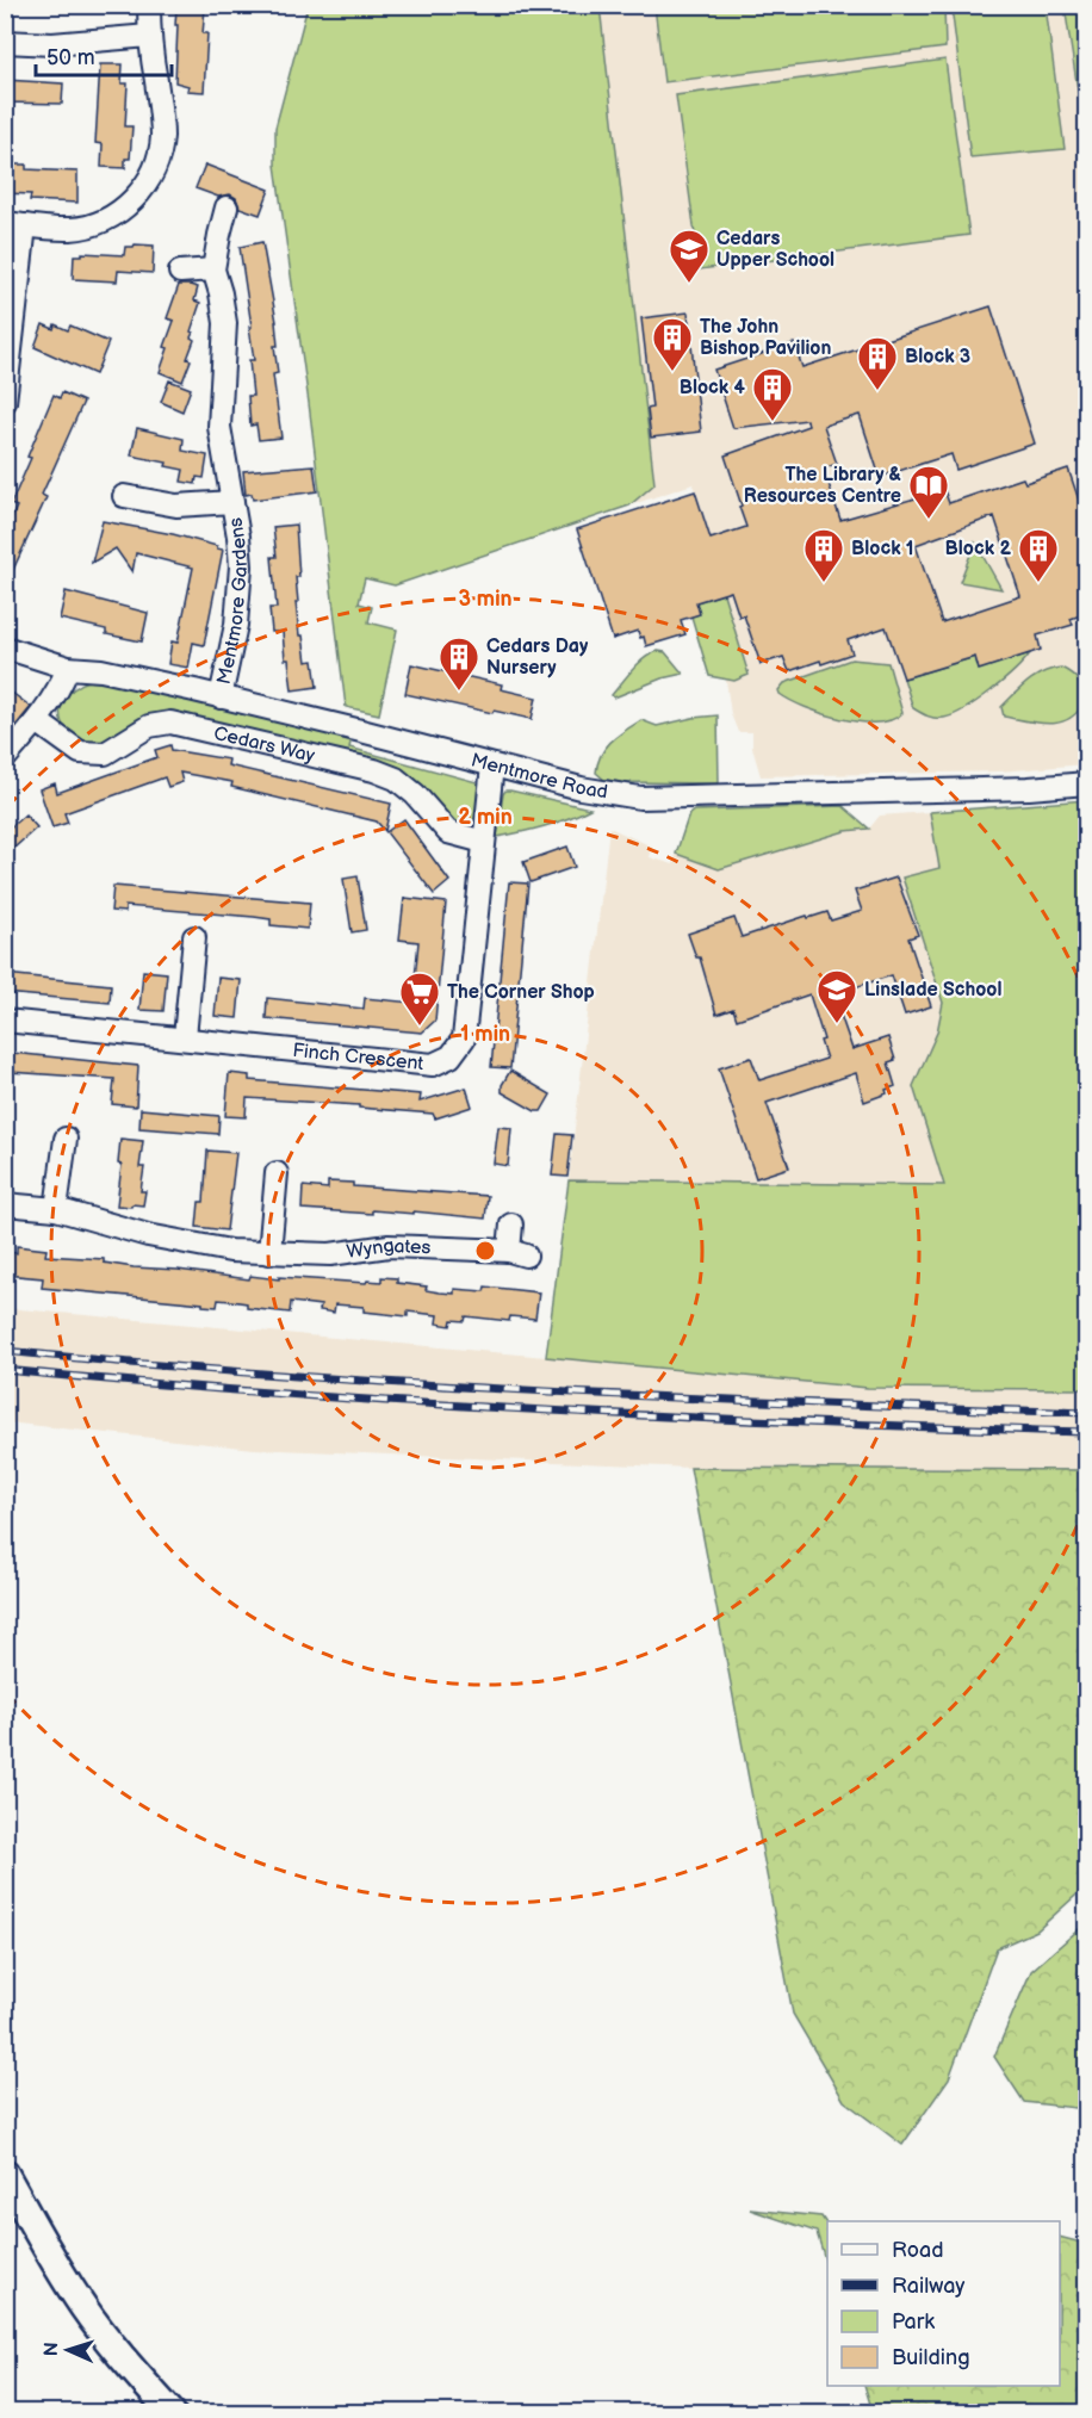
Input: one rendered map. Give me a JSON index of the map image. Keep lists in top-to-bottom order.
{
  "streets": {
    "street": [
      "Mentmore Gardens",
      "Cedars Way",
      "Mentmore Road",
      "Finch Crescent",
      "Wyngates"
    ]
  },
  "crossings": [
    ["Mentmore Gardens", "Mentmore Road"],
    ["Cedars Way", "Finch Crescent"],
    ["Mentmore Road", "Finch Crescent"]
  ],
  "places": {
    "school or university": ["Cedars Upper School", "Linslade School"],
    "building": [
      "The John Bishop Pavilion",
      "Block 3",
      "Block 4",
      "Block 1",
      "Block 2",
      "Cedars Day Nursery"
    ],
    "library": ["The Library & Resources Centre"],
    "supermarket": ["The Corner Shop"]
  },
  "legend": [
    "Road",
    "Railway",
    "Park",
    "Building"
  ],
  "scale_bar": "50 m",
  "north": "left",
  "rings": ["3 min", "2 min", "1 min"]
}
